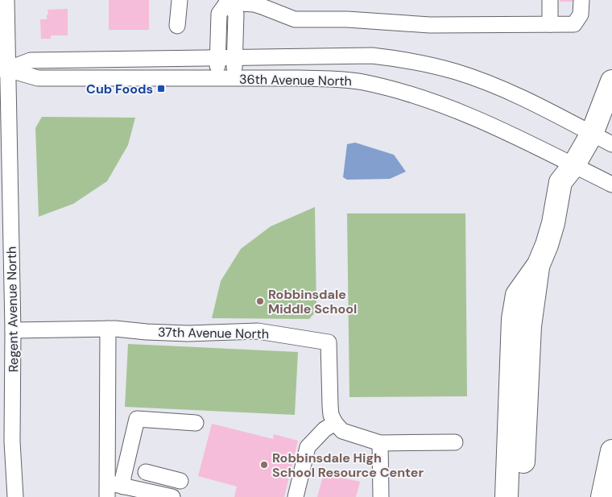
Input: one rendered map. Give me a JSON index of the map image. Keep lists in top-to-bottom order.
{
  "streets": {
    "street": ["36th Avenue North", "Regent Avenue North", "37th Avenue North"]
  },
  "crossings": [
    ["36th Avenue North", "Regent Avenue North"],
    ["Regent Avenue North", "37th Avenue North"]
  ],
  "places": {
    "transit": ["Cub Foods"],
    "other": ["Robbinsdale Middle School", "Robbinsdale High School Resource Center"]
  }
}
